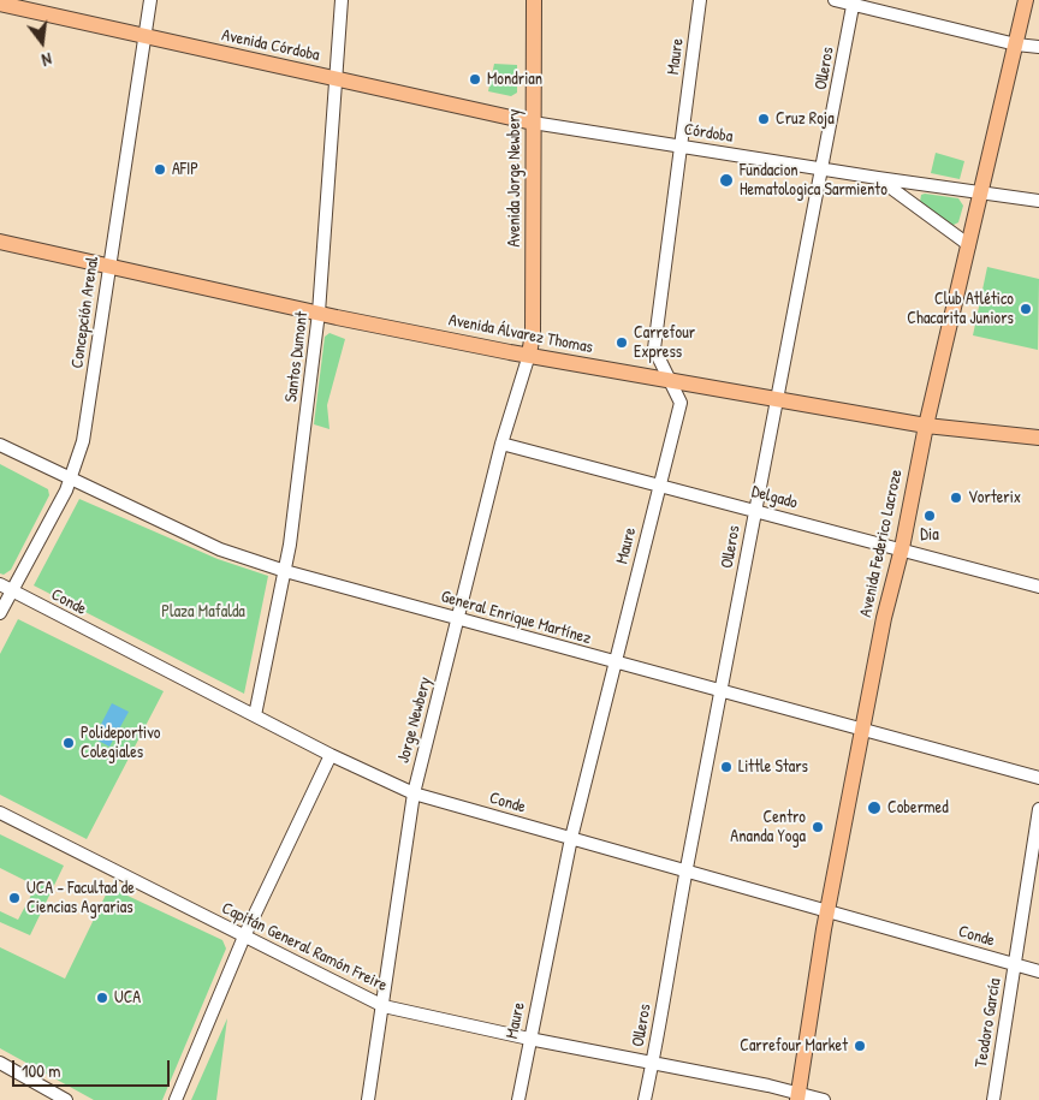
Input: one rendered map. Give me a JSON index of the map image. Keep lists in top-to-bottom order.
{
  "streets": {
    "main road": [
      "Avenida Córdoba",
      "Avenida Jorge Newbery",
      "Avenida Álvarez Thomas",
      "Avenida Federico Lacroze"
    ],
    "street": [
      "Maure",
      "Olleros",
      "Córdoba",
      "Concepción Arenal",
      "Santos Dumont",
      "Delgado",
      "Conde",
      "General Enrique Martínez",
      "Jorge Newbery",
      "Capitán General Ramón Freire",
      "Teodoro García"
    ]
  },
  "crossings": [
    ["Avenida Córdoba", "Córdoba"],
    ["Avenida Córdoba", "Avenida Jorge Newbery"],
    ["Avenida Córdoba", "Concepción Arenal"],
    ["Avenida Córdoba", "Santos Dumont"],
    ["Maure", "Córdoba"],
    ["Maure", "Avenida Álvarez Thomas"],
    ["Maure", "Delgado"],
    ["Maure", "Conde"],
    ["Maure", "General Enrique Martínez"],
    ["Maure", "Capitán General Ramón Freire"],
    ["Olleros", "Córdoba"],
    ["Olleros", "Avenida Álvarez Thomas"],
    ["Olleros", "Delgado"],
    ["Olleros", "Conde"],
    ["Olleros", "General Enrique Martínez"],
    ["Olleros", "Capitán General Ramón Freire"],
    ["Córdoba", "Avenida Jorge Newbery"],
    ["Córdoba", "Avenida Federico Lacroze"],
    ["Avenida Jorge Newbery", "Avenida Álvarez Thomas"],
    ["Avenida Jorge Newbery", "Jorge Newbery"],
    ["Concepción Arenal", "Avenida Álvarez Thomas"],
    ["Concepción Arenal", "Conde"],
    ["Concepción Arenal", "General Enrique Martínez"],
    ["Avenida Álvarez Thomas", "Santos Dumont"],
    ["Avenida Álvarez Thomas", "Avenida Federico Lacroze"],
    ["Avenida Álvarez Thomas", "Jorge Newbery"],
    ["Santos Dumont", "Conde"],
    ["Santos Dumont", "General Enrique Martínez"],
    ["Delgado", "Avenida Federico Lacroze"],
    ["Delgado", "Jorge Newbery"],
    ["Avenida Federico Lacroze", "Conde"],
    ["Avenida Federico Lacroze", "General Enrique Martínez"],
    ["Avenida Federico Lacroze", "Capitán General Ramón Freire"],
    ["Conde", "Jorge Newbery"],
    ["Conde", "Teodoro García"],
    ["General Enrique Martínez", "Jorge Newbery"],
    ["Jorge Newbery", "Capitán General Ramón Freire"]
  ],
  "parks": ["Plaza Mafalda"],
  "places": [
    "Mondrian",
    "Cruz Roja",
    "AFIP",
    "Fundacion Hematologica Sarmiento",
    "Club Atlético Chacarita Juniors",
    "Carrefour Express",
    "Vorterix",
    "Dia",
    "Polideportivo Colegiales",
    "Little Stars",
    "Cobermed",
    "Centro Ananda Yoga",
    "UCA - Facultad de Ciencias Agrarias",
    "UCA",
    "Carrefour Market"
  ],
  "scale_bar": "100 m",
  "north": "bottom"
}
